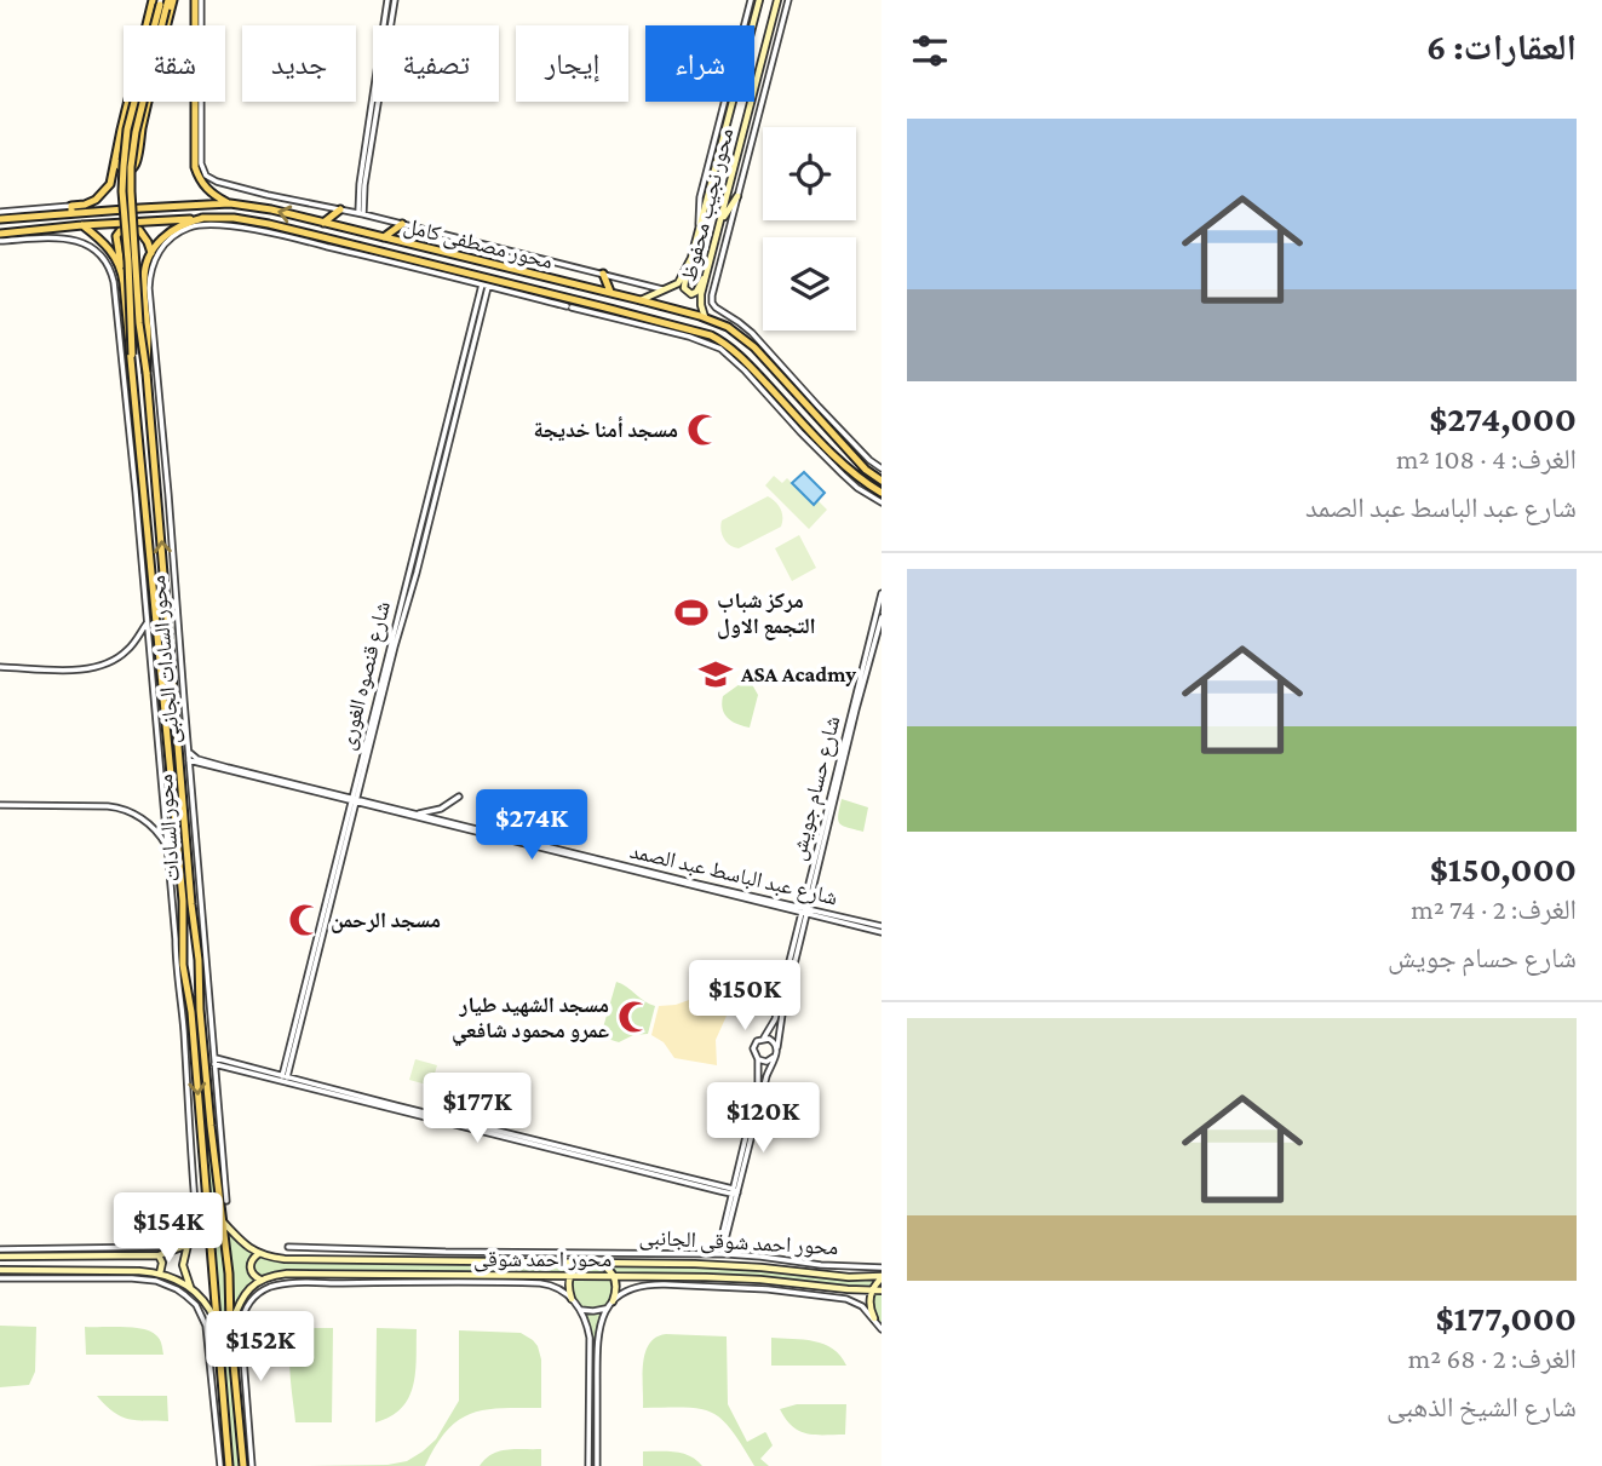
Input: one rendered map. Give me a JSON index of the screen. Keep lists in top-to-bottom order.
{
  "streets": {
    "main road": [
      "محور نجيب محفوظ",
      "محور مصطفى كامل",
      "محور السادات",
      "محور احمد شوقى"
    ],
    "street": [
      "محور السادات الجانبى",
      "شارع قنصوه الغورى",
      "شارع حسام جويش",
      "شارع عبد الباسط عبد الصمد",
      "محور احمد شوقى الجانبى"
    ]
  },
  "crossings": [
    ["محور نجيب محفوظ", "محور مصطفى كامل"],
    ["محور مصطفى كامل", "محور السادات الجانبى"],
    ["محور السادات الجانبى", "شارع قنصوه الغورى"],
    ["محور السادات الجانبى", "محور السادات"],
    ["محور السادات الجانبى", "شارع عبد الباسط عبد الصمد"],
    ["شارع قنصوه الغورى", "شارع عبد الباسط عبد الصمد"],
    ["شارع حسام جويش", "شارع عبد الباسط عبد الصمد"]
  ],
  "places": {
    "mosque": ["مسجد أمنا خديجة", "مسجد الرحمن", "مسجد الشهيد طيار عمرو محمود شافعي"],
    "sports": ["مركز شباب التجمع الاول"],
    "school or university": ["ASA Acadmy"]
  },
  "page": {
    "heading": "العقارات: 6",
    "chip": [
      "شراء",
      "إيجار",
      "تصفية",
      "جديد",
      "شقة"
    ],
    "list": [
      {
        "name": "$274,000",
        "note": "الغرف: 4 · 108 m² · شارع عبد الباسط عبد الصمد"
      },
      {
        "name": "$150,000",
        "note": "الغرف: 2 · 74 m² · شارع حسام جويش"
      },
      {
        "name": "$177,000",
        "note": "الغرف: 2 · 68 m² · شارع الشيخ الذهبى"
      }
    ],
    "price": [
      "$274K",
      "$150K",
      "$177K",
      "$120K",
      "$154K",
      "$152K"
    ]
  }
}
